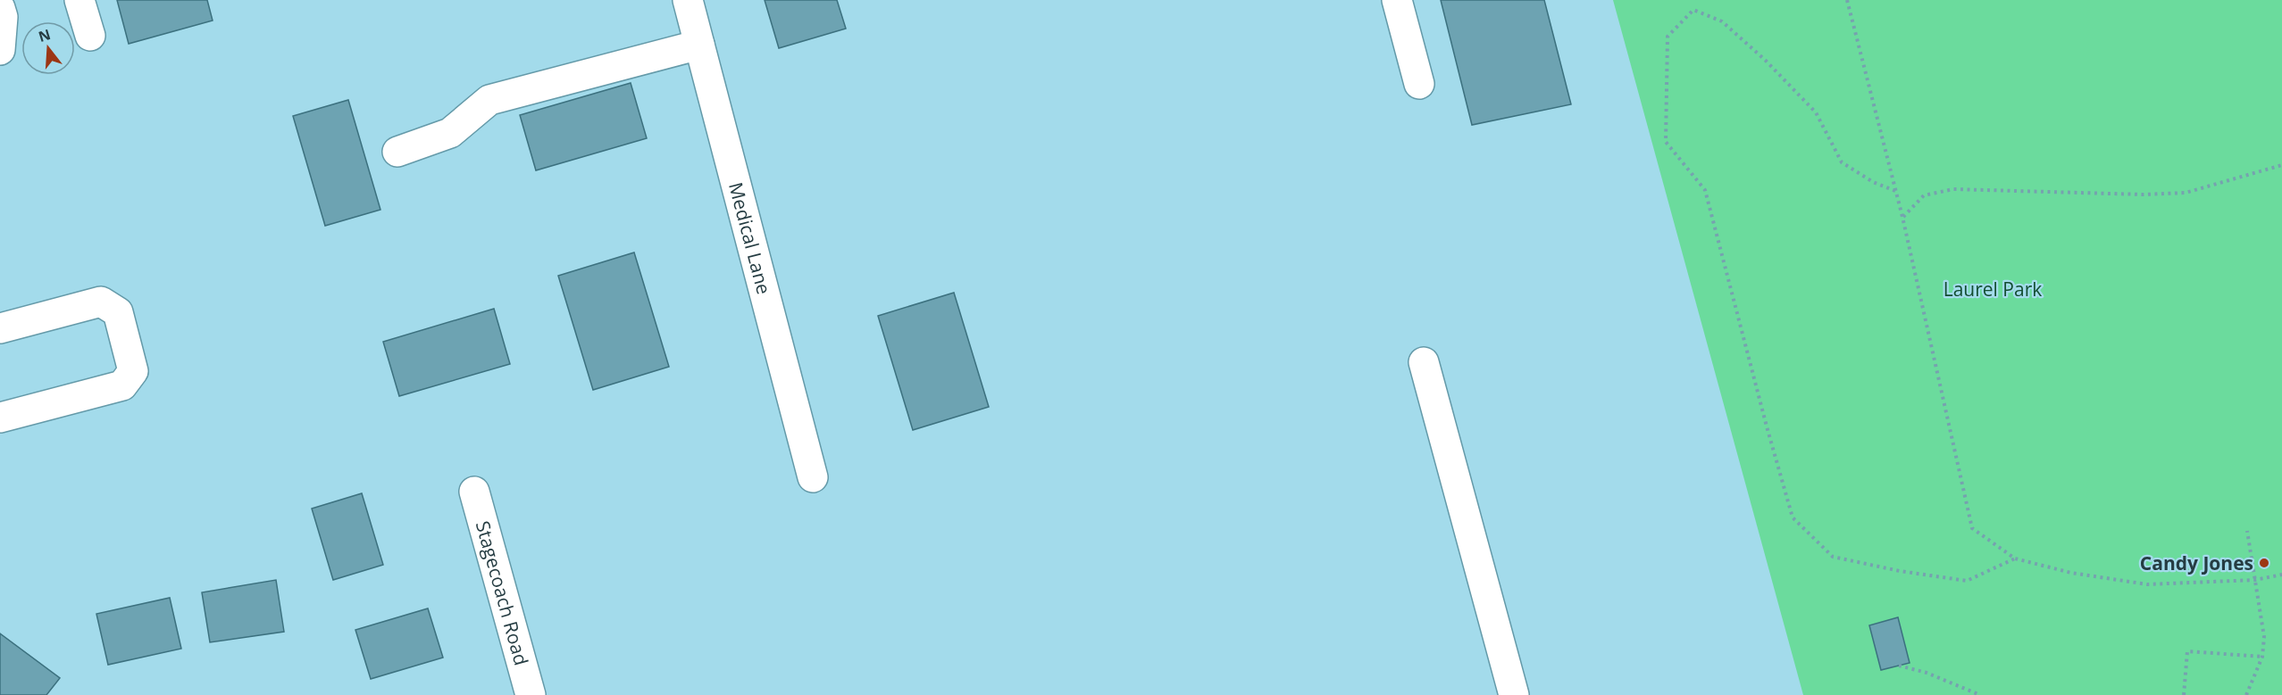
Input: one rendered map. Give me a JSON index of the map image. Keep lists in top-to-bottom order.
{
  "streets": {
    "street": ["Medical Lane", "Stagecoach Road"]
  },
  "parks": ["Laurel Park"],
  "places": ["Candy Jones"],
  "north": "top"
}
